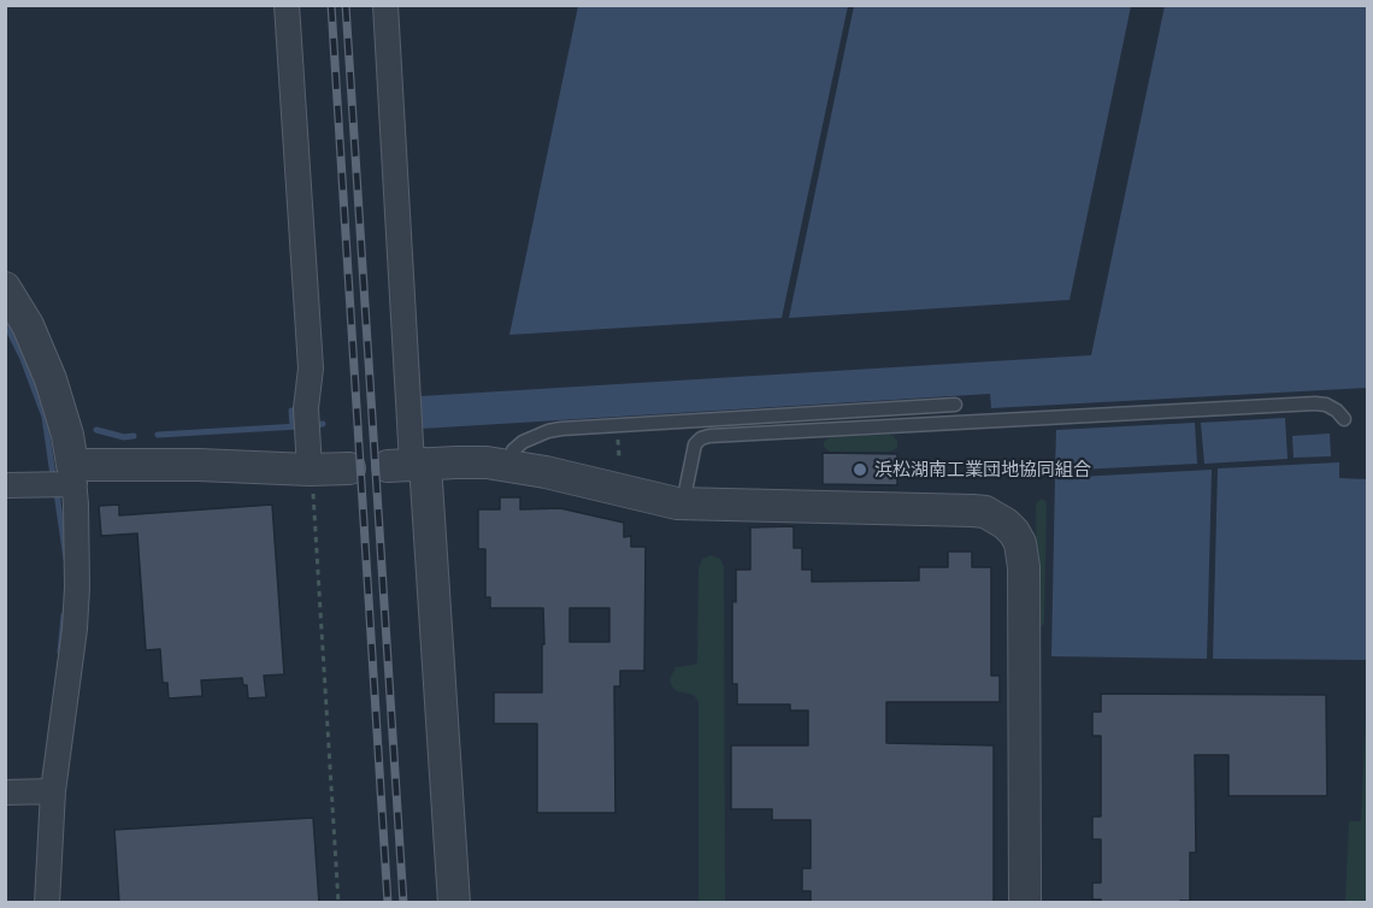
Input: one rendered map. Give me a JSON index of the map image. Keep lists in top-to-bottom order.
{
  "places": ["浜松湖南工業団地協同組合"]
}
